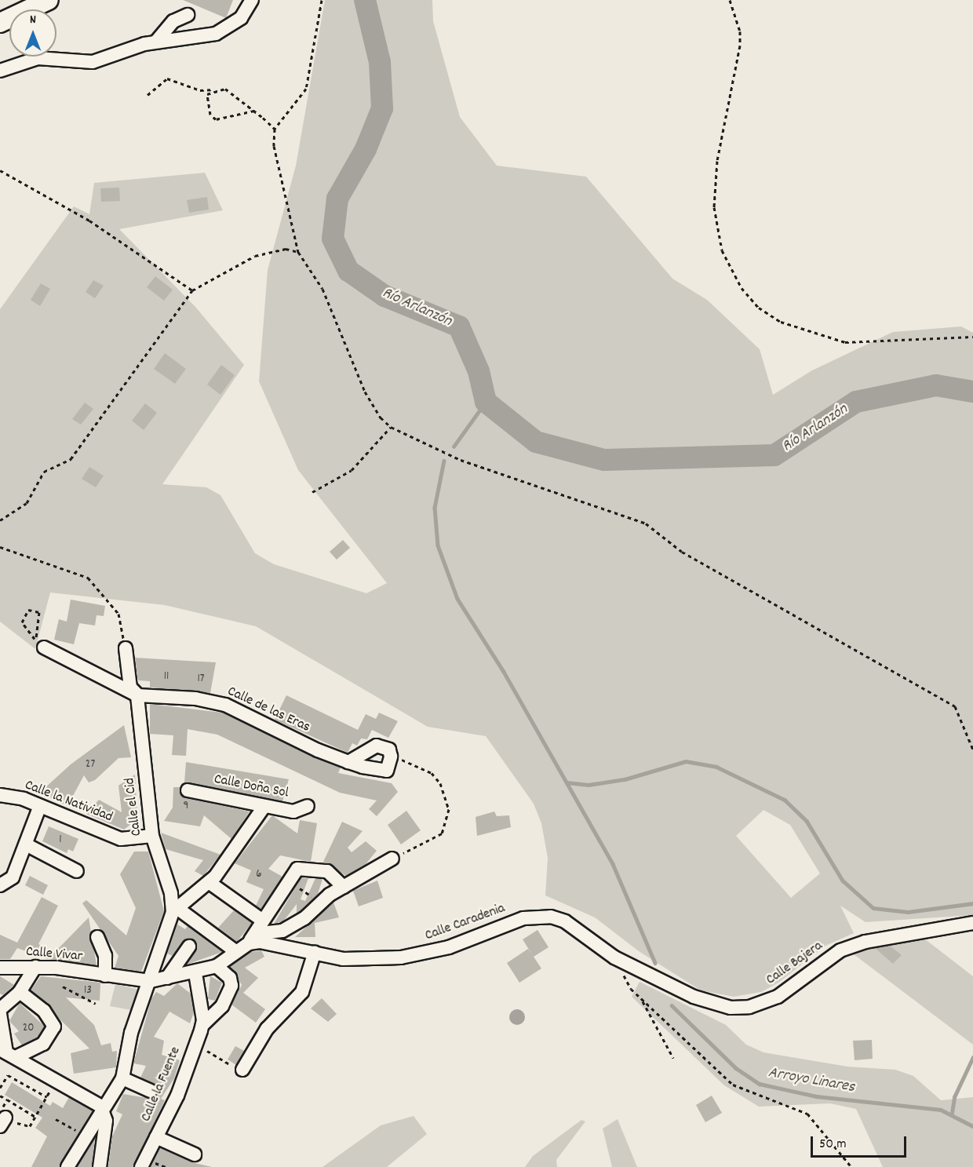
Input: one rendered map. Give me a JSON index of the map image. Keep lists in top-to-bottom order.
{
  "streets": {
    "street": [
      "Calle de las Eras",
      "Calle Doña Sol",
      "Calle la Natividad",
      "Calle el Cid",
      "Calle Caradenia",
      "Calle Vivar",
      "Calle Bajera",
      "Calle la Fuente"
    ]
  },
  "crossings": [
    ["Calle de las Eras", "Calle el Cid"],
    ["Calle la Natividad", "Calle el Cid"],
    ["Calle el Cid", "Calle Caradenia"],
    ["Calle el Cid", "Calle Vivar"],
    ["Calle Caradenia", "Calle Vivar"],
    ["Calle Caradenia", "Calle Bajera"]
  ],
  "water": ["Río Arlanzón", "Arroyo Linares"],
  "house_numbers": [
    "11",
    "17",
    "27",
    "9",
    "1",
    "6",
    "13",
    "20"
  ],
  "scale_bar": "50 m",
  "north": "top"
}
